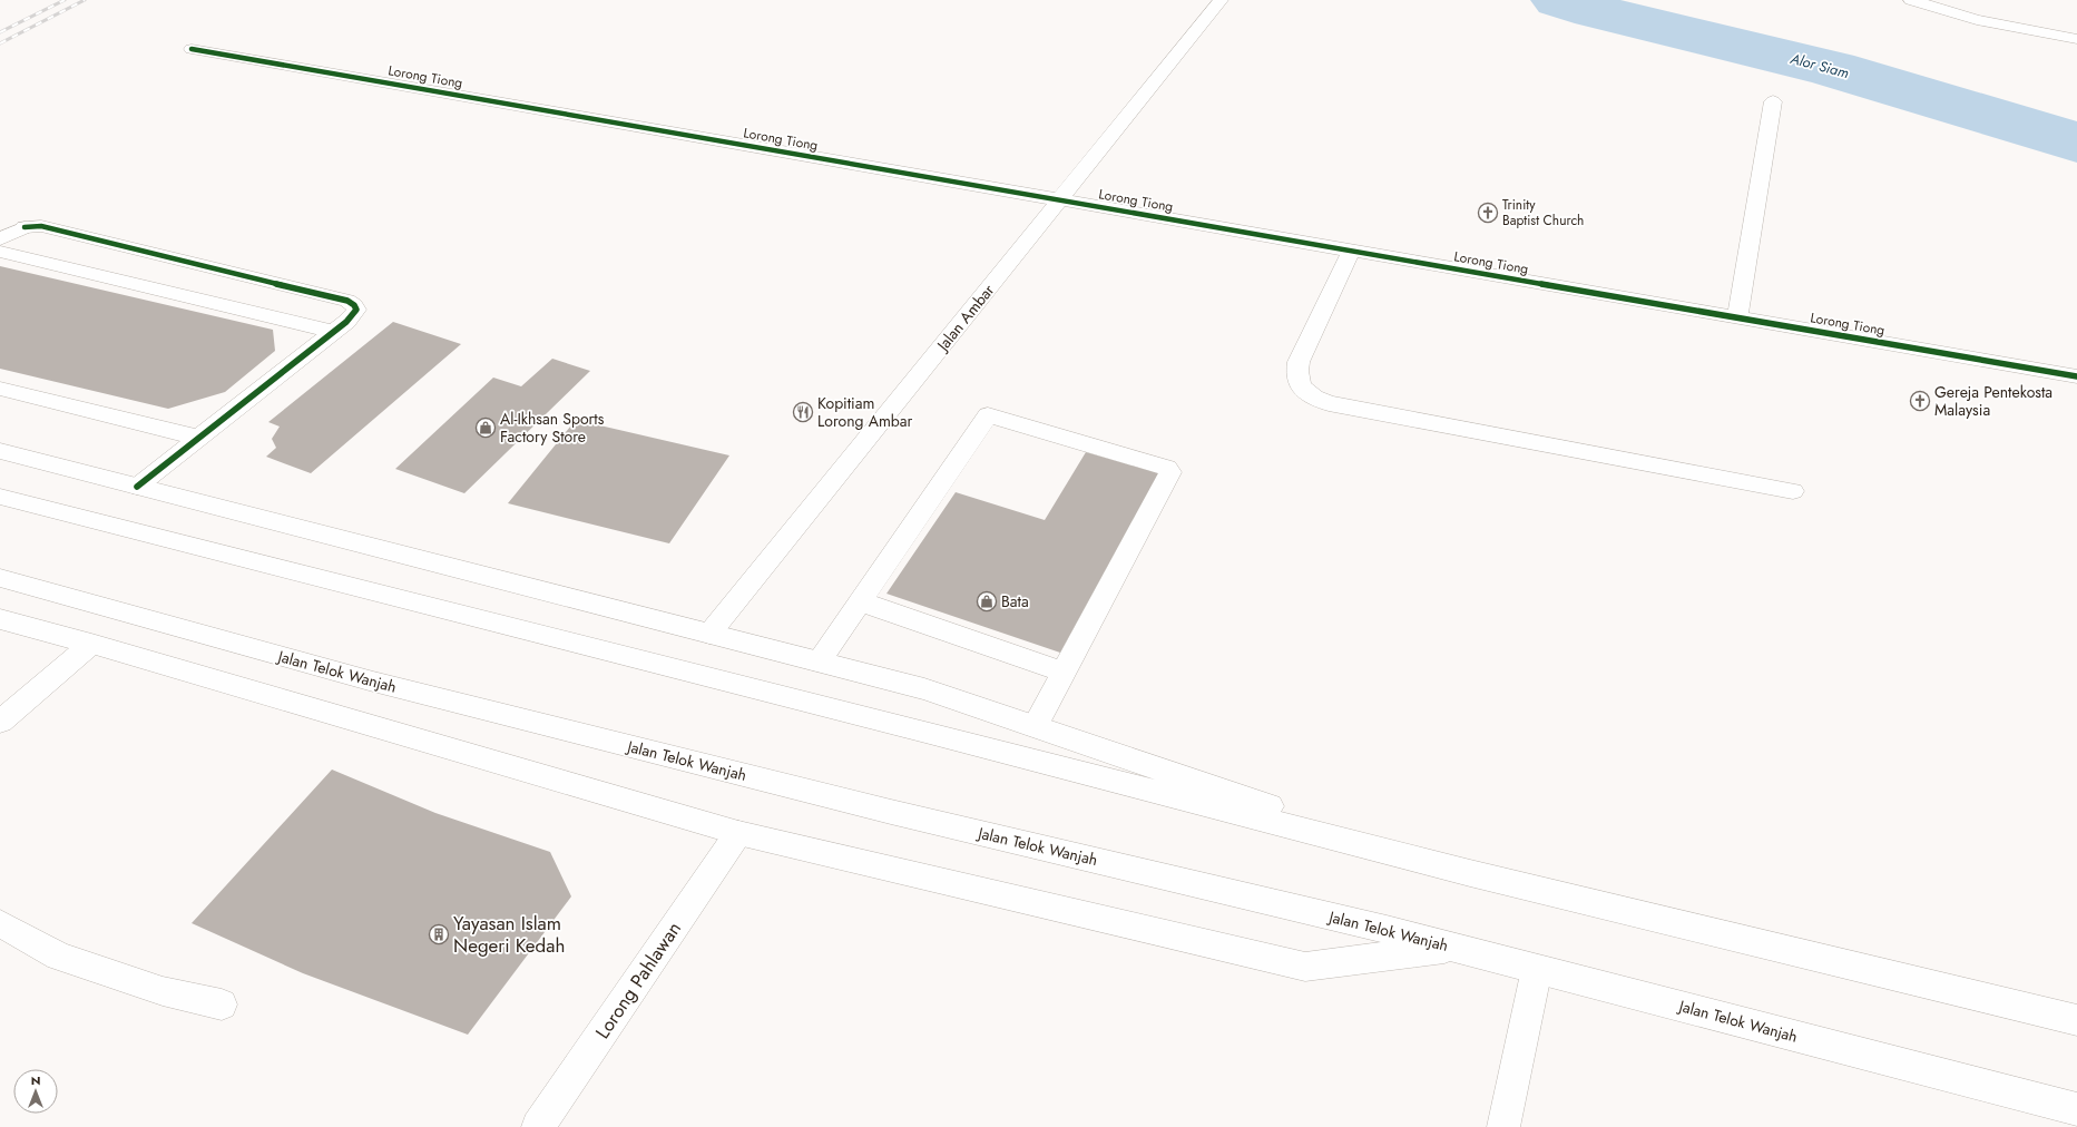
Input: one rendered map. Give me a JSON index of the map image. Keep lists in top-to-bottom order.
{
  "streets": {
    "street": [
      "Lorong Tiong",
      "Jalan Ambar",
      "Jalan Telok Wanjah",
      "Lorong Pahlawan"
    ]
  },
  "crossings": [
    ["Lorong Tiong", "Jalan Ambar"]
  ],
  "water": ["Alor Siam"],
  "places": {
    "church": ["Trinity Baptist Church", "Gereja Pentekosta Malaysia"],
    "restaurant": ["Kopitiam Lorong Ambar"],
    "shop": ["Al-Ikhsan Sports Factory Store", "Bata"],
    "building": ["Yayasan Islam Negeri Kedah"]
  },
  "north": "top"
}
